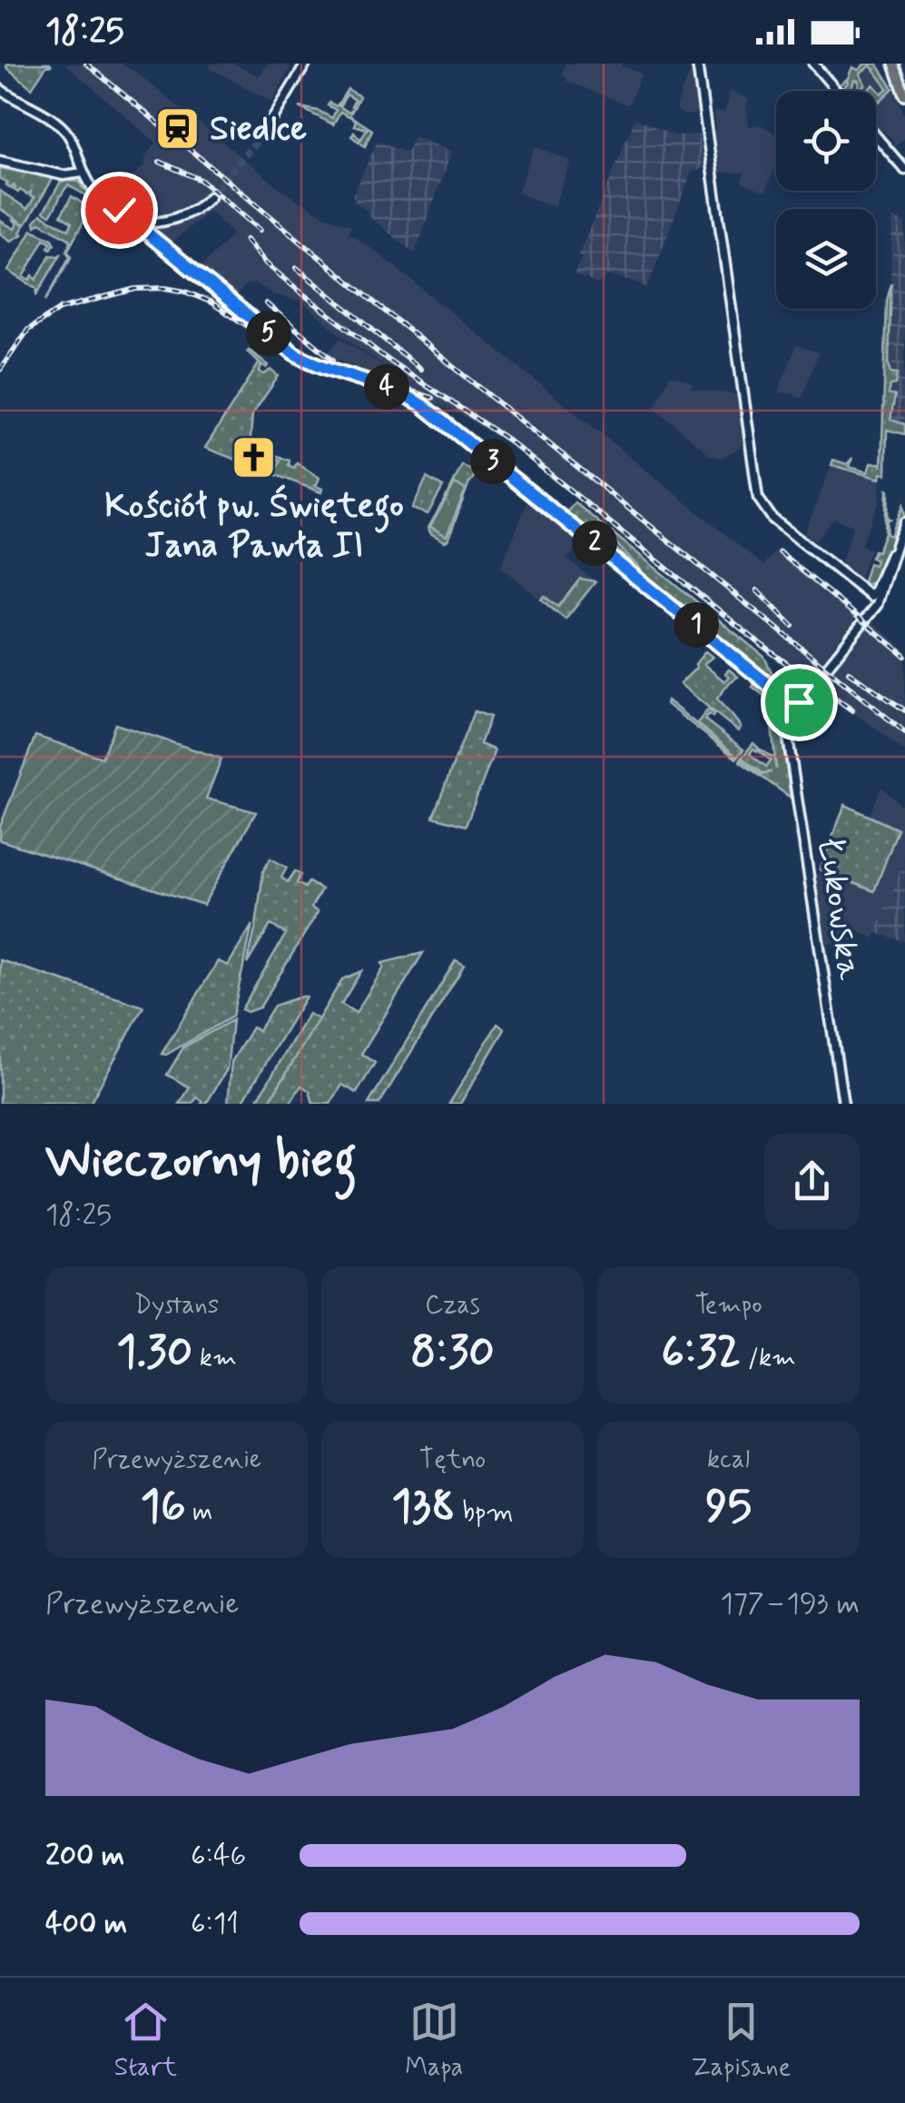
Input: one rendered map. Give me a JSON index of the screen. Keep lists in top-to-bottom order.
{
  "streets": {
    "main road": ["Łukowska"]
  },
  "places": {
    "station": ["Siedlce"],
    "church": ["Kościół pw. Świętego Jana Pawła II"]
  },
  "page": {
    "status": "18:25",
    "pins": [
      "5",
      "4",
      "3",
      "2",
      "1"
    ],
    "heading": ["Wieczorny bieg", "18:25"],
    "stats": [
      ["Dystans", "1.30 km"],
      ["Czas", "8:30"],
      ["Tempo", "6:32 /km"],
      ["Przewyższenie", "16 m"],
      ["Tętno", "138 bpm"],
      ["kcal", "95"]
    ],
    "chart": ["Przewyższenie", "177–193 m"],
    "list": [
      {
        "name": "200 m",
        "note": "6:46"
      },
      {
        "name": "400 m",
        "note": "6:11"
      }
    ],
    "tabs": ["Start", "Mapa", "Zapisane"]
  }
}
